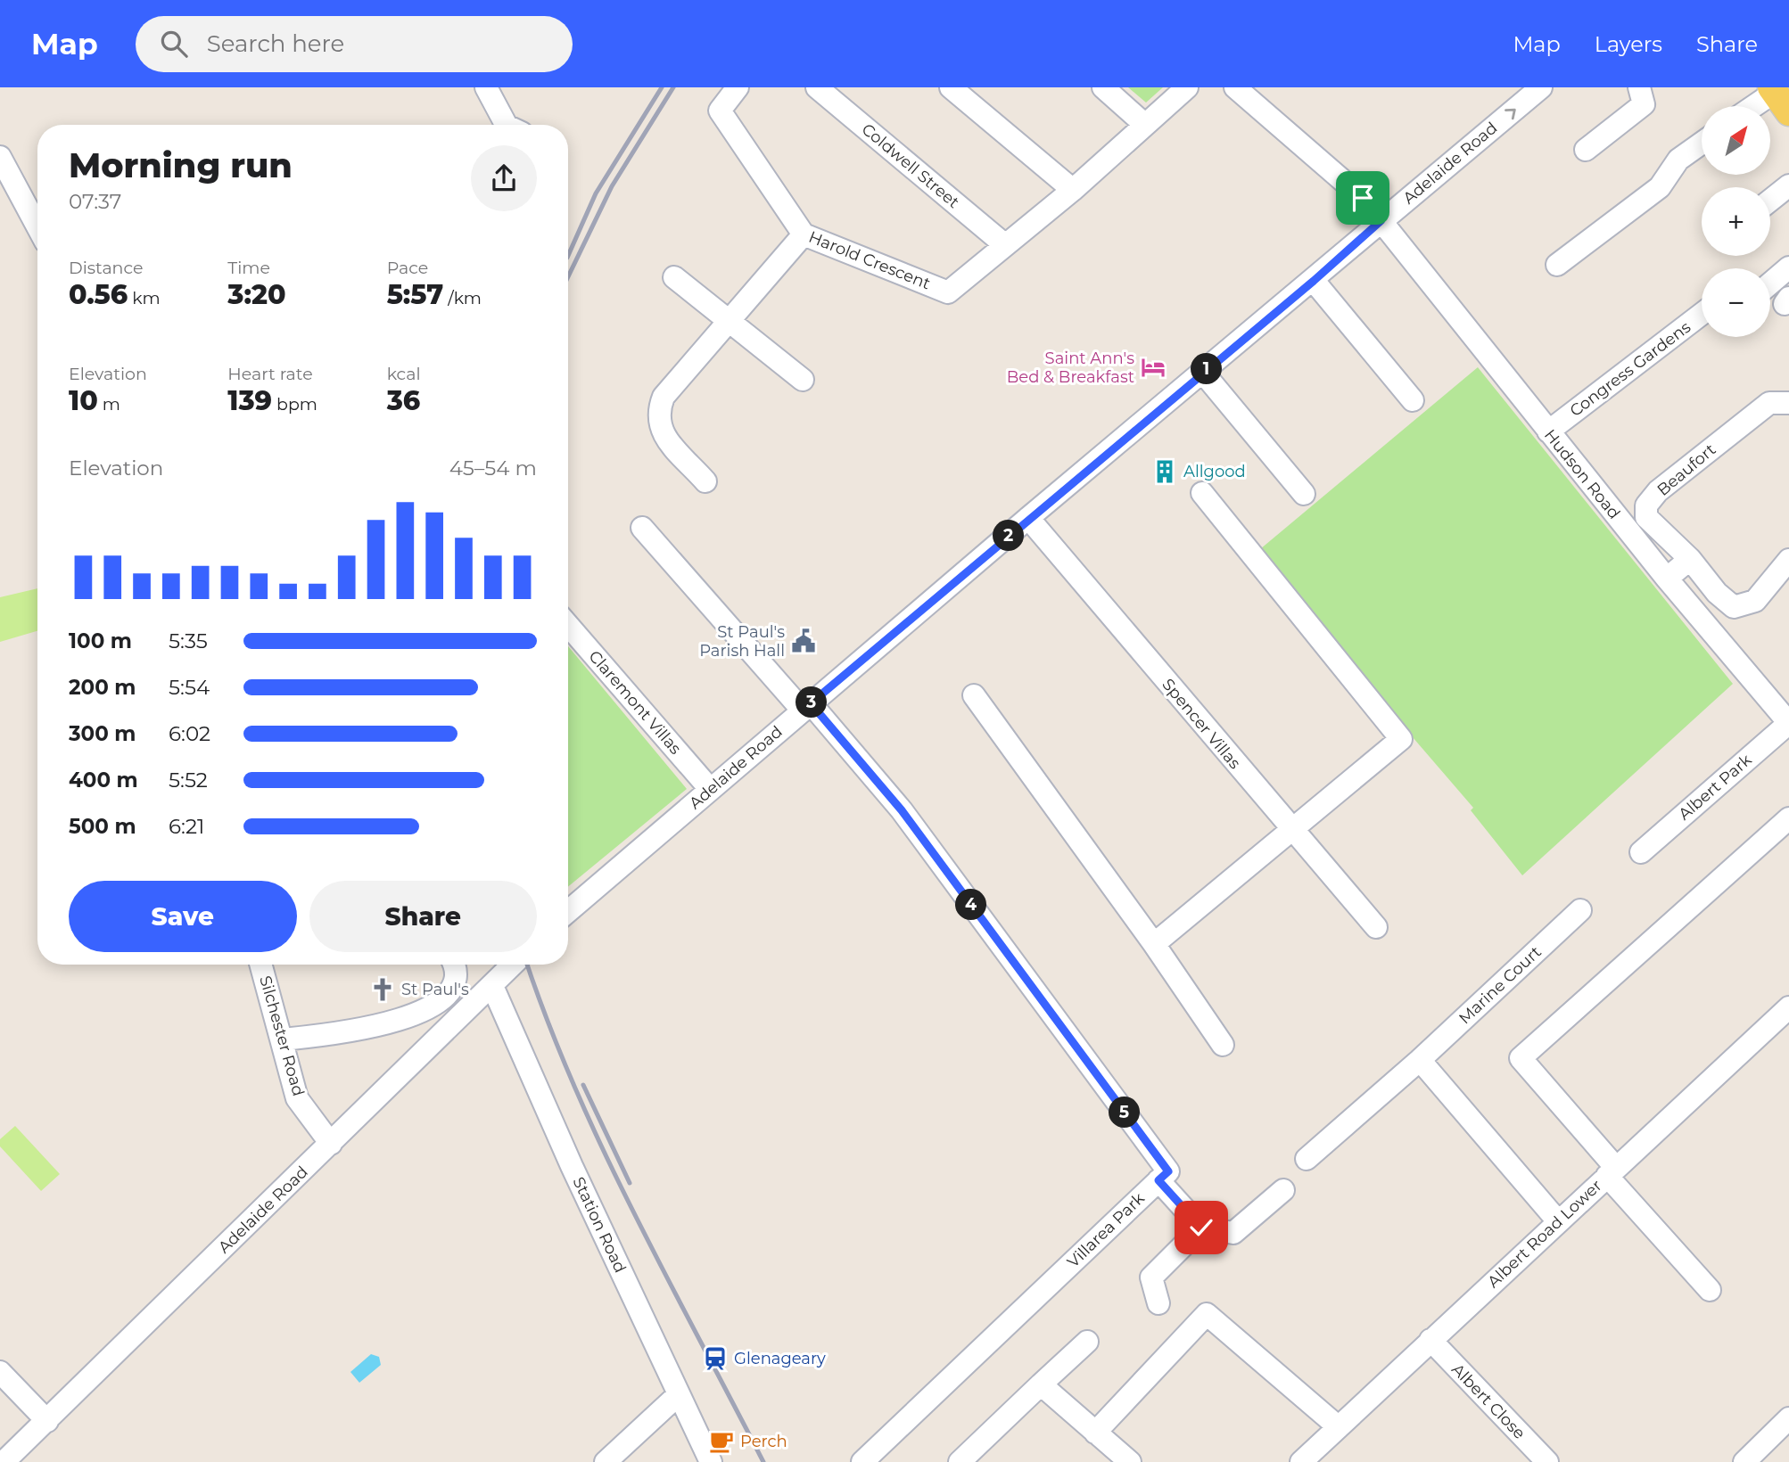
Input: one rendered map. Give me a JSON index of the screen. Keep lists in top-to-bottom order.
{
  "streets": {
    "street": [
      "Adelaide Road",
      "Coldwell Street",
      "Harold Crescent",
      "Congress Gardens",
      "Beaufort",
      "Hudson Road",
      "Claremont Villas",
      "Spencer Villas",
      "Albert Park",
      "Marine Court",
      "Silchester Road",
      "Station Road",
      "Villarea Park",
      "Albert Road Lower",
      "Albert Close"
    ]
  },
  "crossings": [
    ["Adelaide Road", "Hudson Road"],
    ["Adelaide Road", "Claremont Villas"],
    ["Adelaide Road", "Spencer Villas"],
    ["Adelaide Road", "Silchester Road"],
    ["Adelaide Road", "Station Road"],
    ["Adelaide Road", "Villarea Park"],
    ["Coldwell Street", "Harold Crescent"],
    ["Congress Gardens", "Hudson Road"],
    ["Hudson Road", "Albert Park"],
    ["Albert Road Lower", "Albert Close"]
  ],
  "places": {
    "hotel": ["Saint Ann's Bed & Breakfast"],
    "building": ["Allgood"],
    "public building": ["St Paul's Parish Hall"],
    "church": ["St Paul's"],
    "station": ["Glenageary"],
    "cafe": ["Perch"]
  },
  "north": "top right",
  "page": {
    "header": "Map",
    "search": "Search here",
    "nav": ["Map", "Layers", "Share"],
    "map_buttons": ["+", "−"],
    "heading": ["Morning run", "07:37"],
    "stats": [
      ["Distance", "0.56 km"],
      ["Time", "3:20"],
      ["Pace", "5:57 /km"],
      ["Elevation", "10 m"],
      ["Heart rate", "139 bpm"],
      ["kcal", "36"]
    ],
    "pins": [
      "1",
      "2",
      "3",
      "4",
      "5"
    ],
    "chart": ["Elevation", "45–54 m"],
    "list": [
      {
        "name": "100 m",
        "note": "5:35"
      },
      {
        "name": "200 m",
        "note": "5:54"
      },
      {
        "name": "300 m",
        "note": "6:02"
      },
      {
        "name": "400 m",
        "note": "5:52"
      },
      {
        "name": "500 m",
        "note": "6:21"
      }
    ],
    "buttons": ["Save", "Share"]
  }
}
